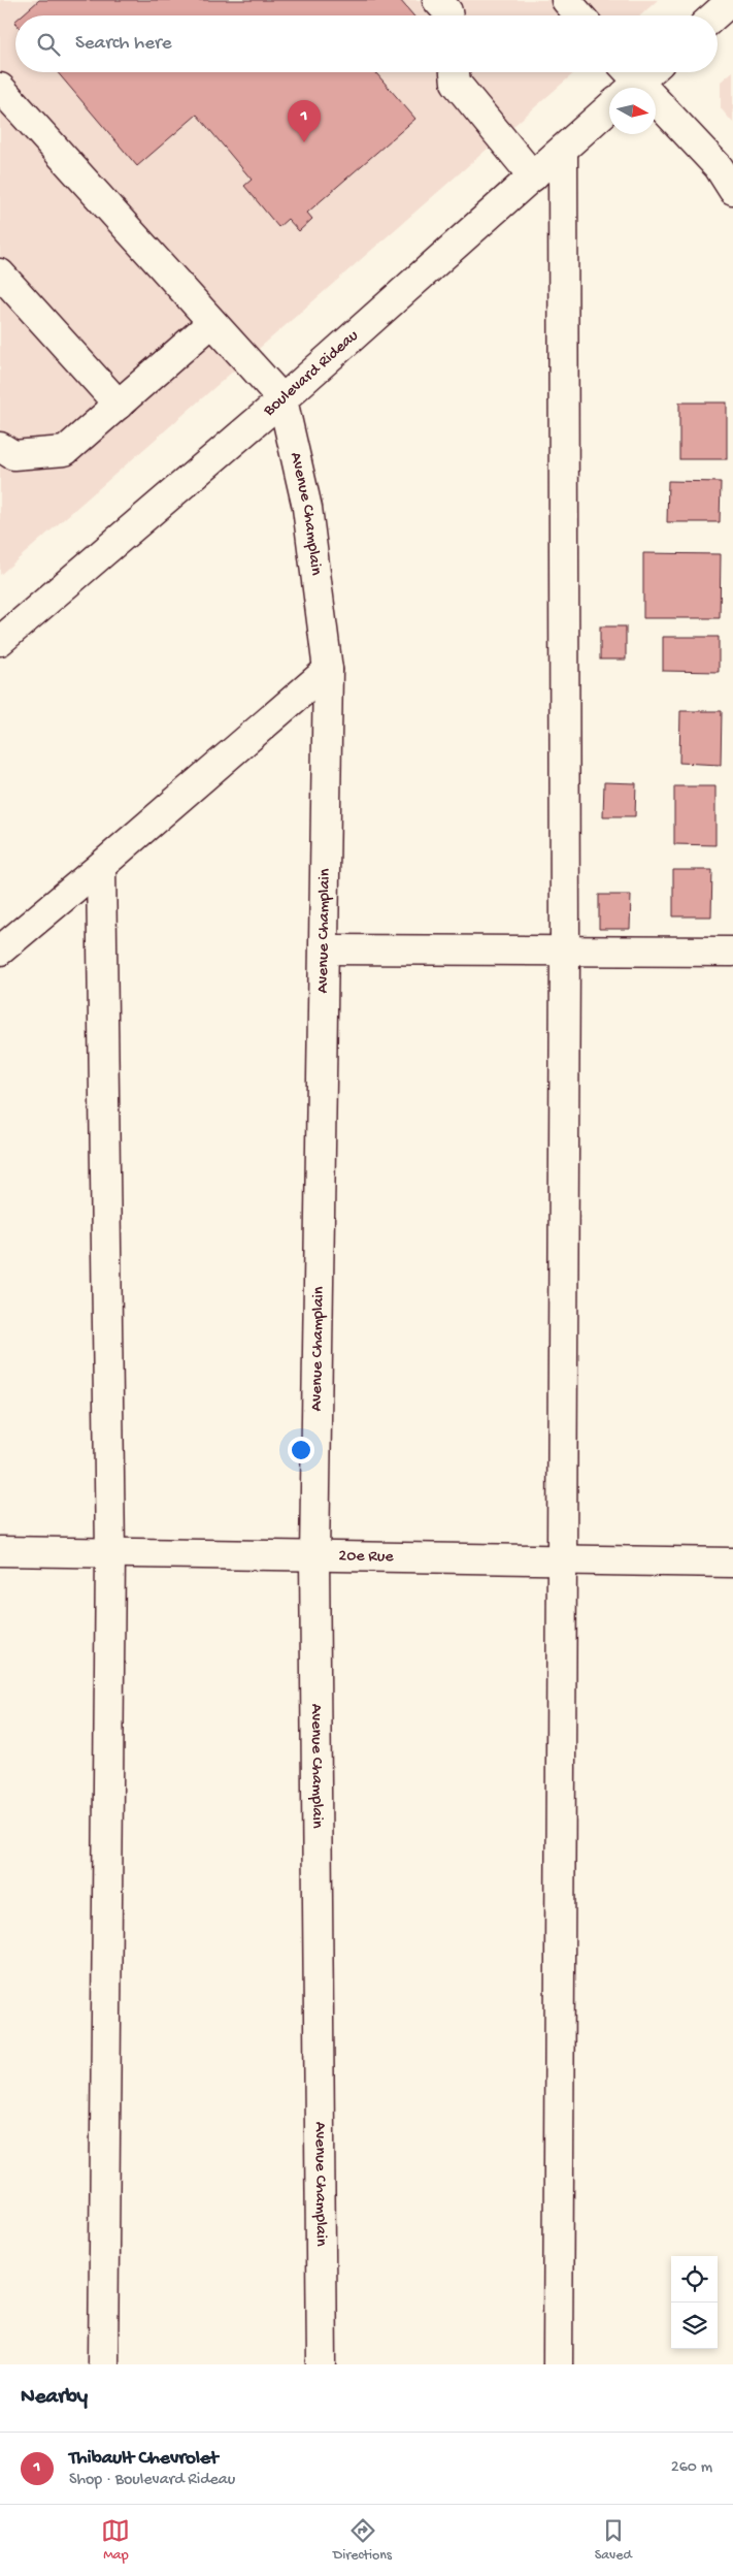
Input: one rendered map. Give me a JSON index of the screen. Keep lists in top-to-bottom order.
{
  "streets": {
    "street": ["Boulevard Rideau", "Avenue Champlain", "20e Rue"]
  },
  "crossings": [
    ["Boulevard Rideau", "Avenue Champlain"],
    ["Avenue Champlain", "20e Rue"]
  ],
  "north": "right",
  "page": {
    "search": "Search here",
    "pins": "1",
    "heading": "Nearby",
    "list": [
      {
        "mark": "1",
        "name": "Thibault Chevrolet",
        "note": "Shop · Boulevard Rideau",
        "value": "260 m"
      }
    ],
    "nav": ["Map", "Directions", "Saved"]
  }
}
